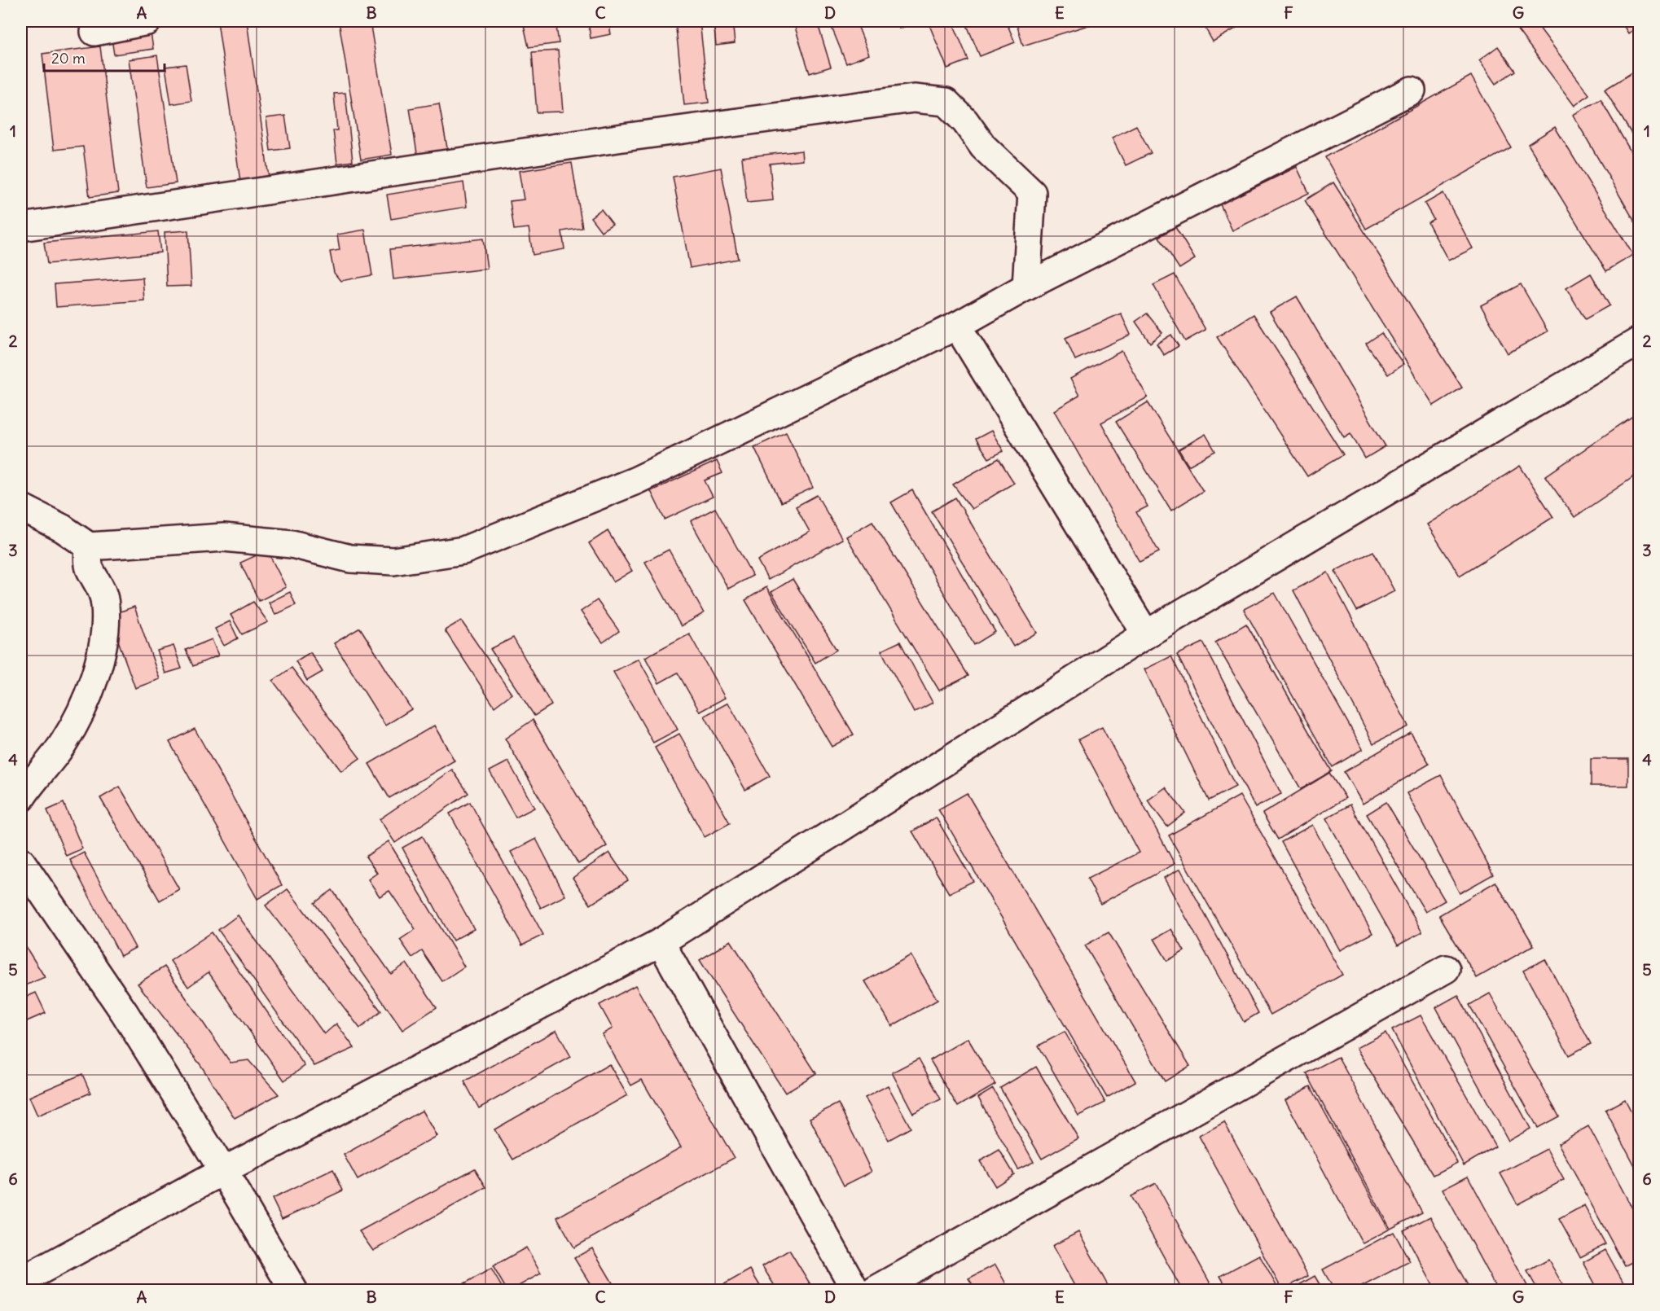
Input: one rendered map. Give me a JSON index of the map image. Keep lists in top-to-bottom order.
{
  "scale_bar": "20 m",
  "grid": {
    "columns": [
      "A",
      "B",
      "C",
      "D",
      "E",
      "F",
      "G"
    ],
    "rows": [
      "1",
      "2",
      "3",
      "4",
      "5",
      "6"
    ]
  }
}
